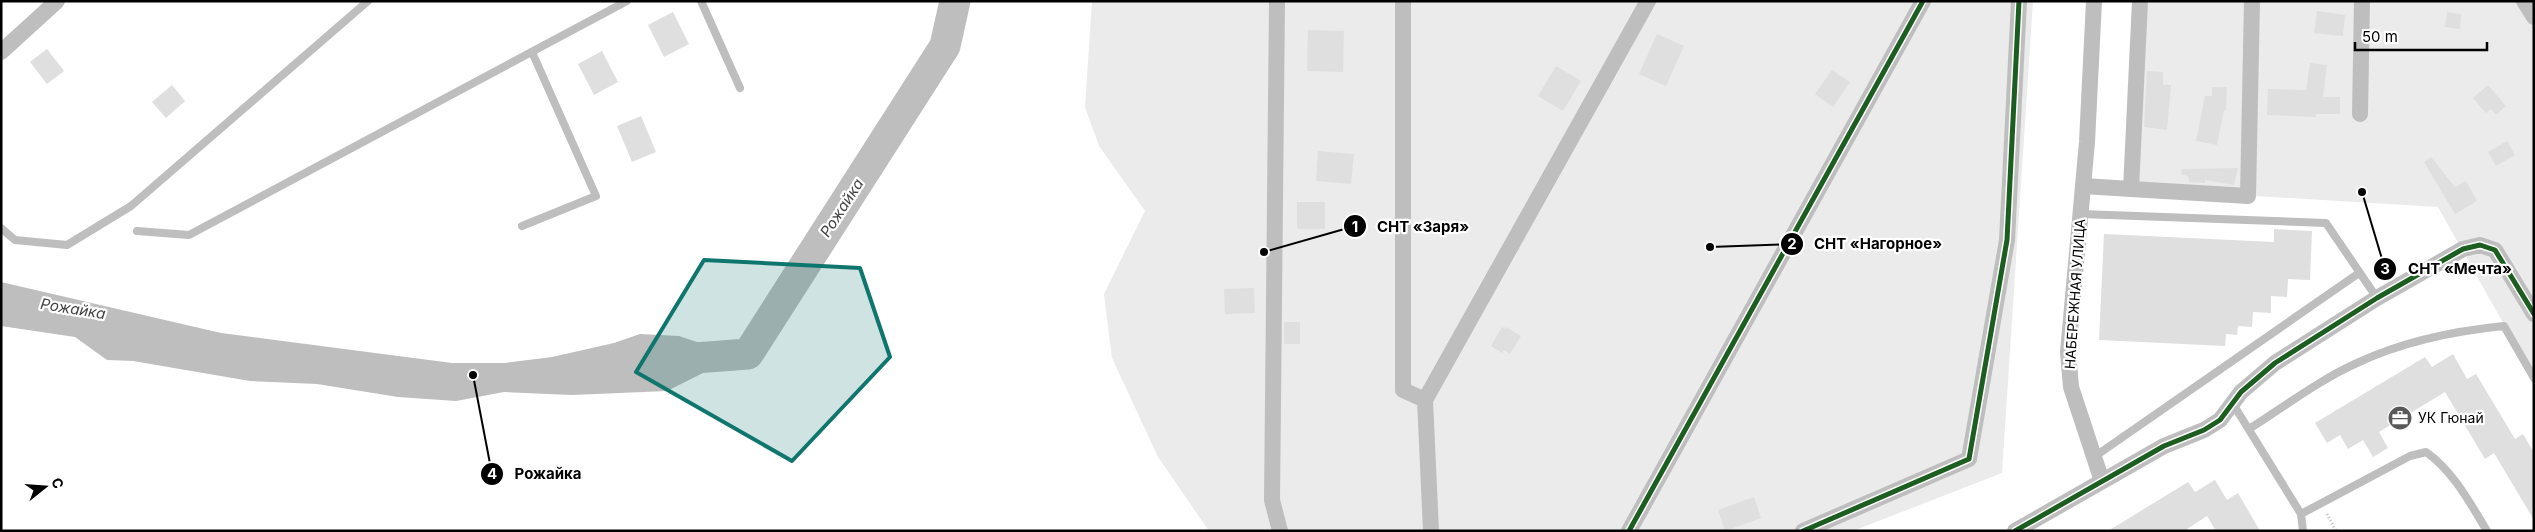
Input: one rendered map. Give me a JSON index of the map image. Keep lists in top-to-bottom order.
{
  "streets": {
    "street": ["НАБЕРЕЖНАЯ УЛИЦА"]
  },
  "water": ["Рожайка"],
  "places": {
    "other": [
      "СНТ «Мечта»",
      "СНТ «Нагорное»",
      "СНТ «Заря»",
      "Рожайка"
    ],
    "office": ["УК Гюнай"]
  },
  "scale_bar": "50 m",
  "north": "right"
}
